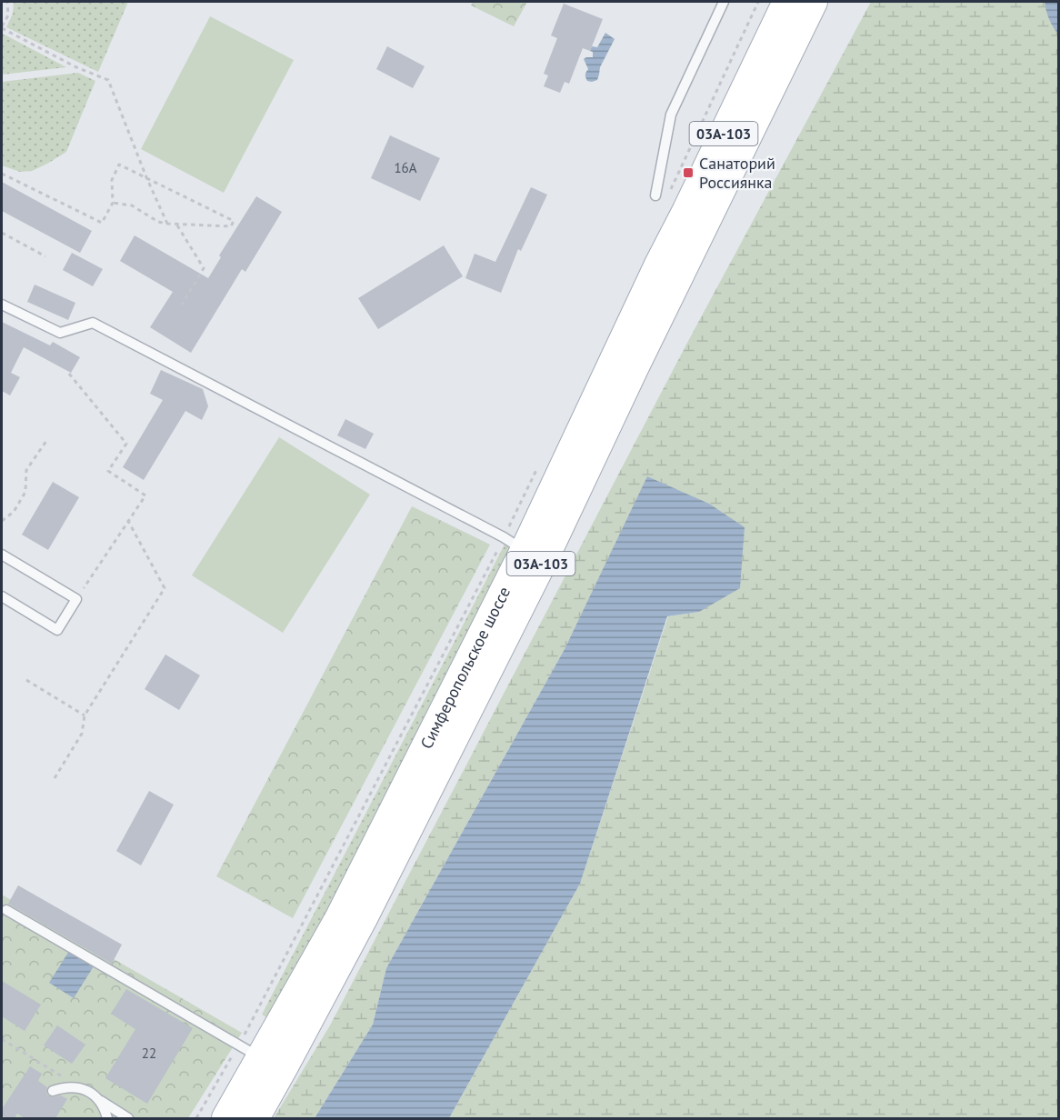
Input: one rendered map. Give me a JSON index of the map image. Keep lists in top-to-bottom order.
{
  "streets": {
    "main road": ["03А-103", "Симферопольское шоссе"]
  },
  "places": {
    "transit": ["Санаторий Россиянка"]
  },
  "house_numbers": ["16А", "22"]
}
